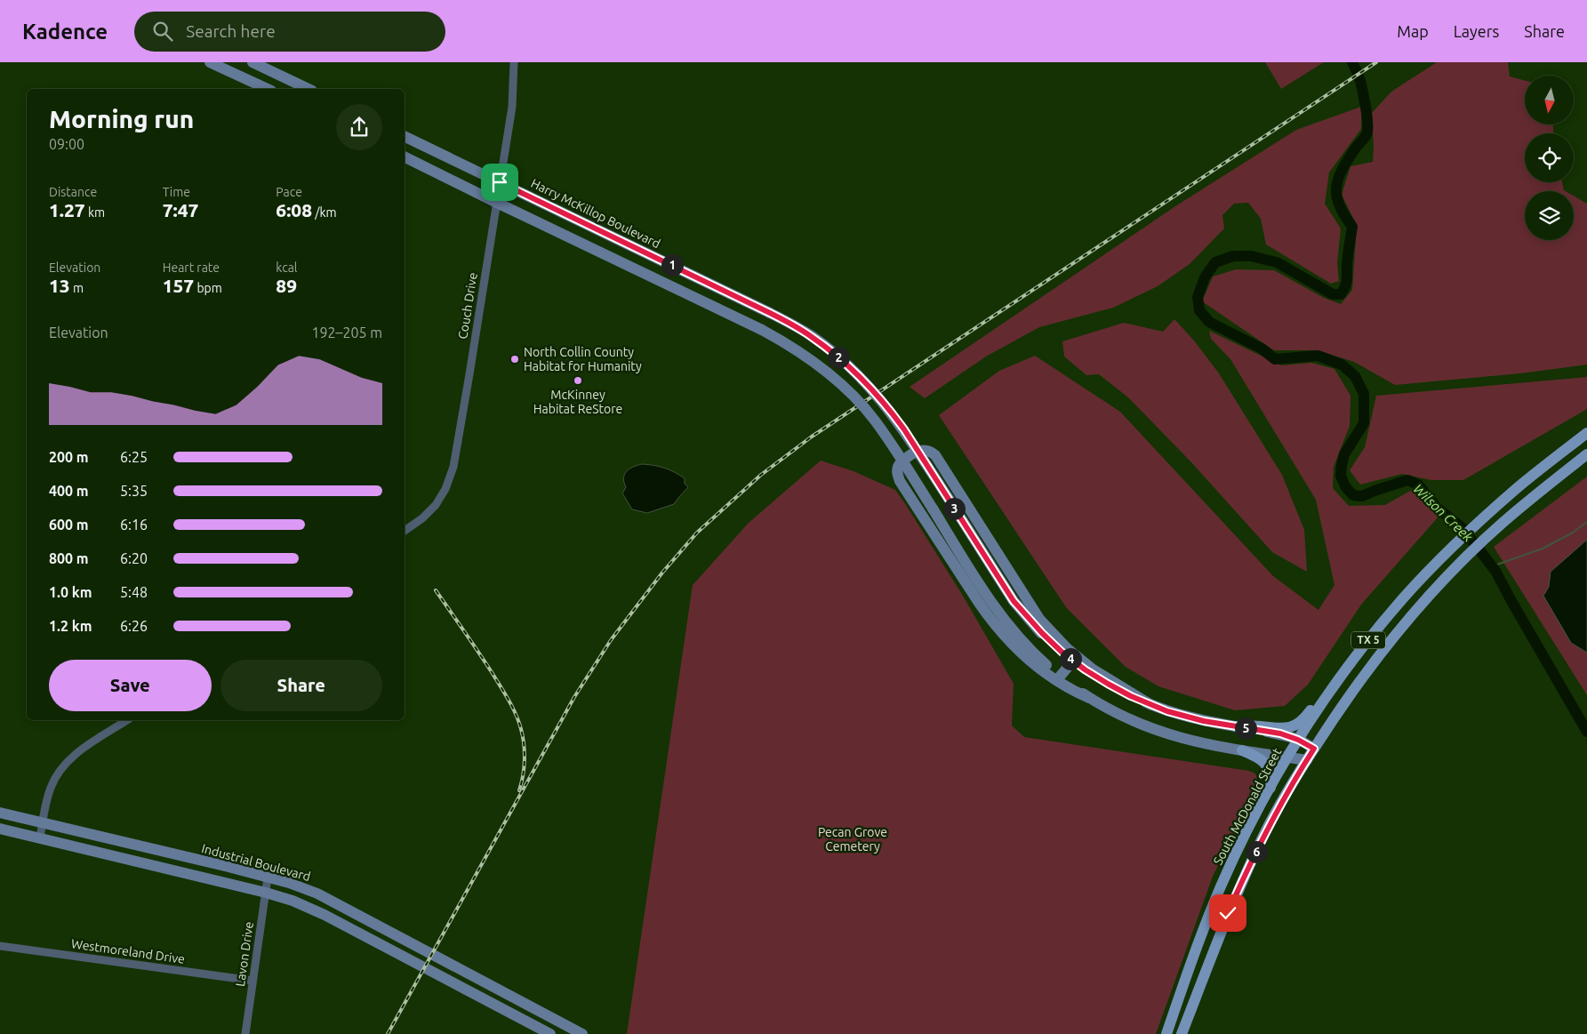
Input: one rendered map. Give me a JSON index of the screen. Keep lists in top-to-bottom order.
{
  "streets": {
    "main road": [
      "Harry McKillop Boulevard",
      "TX 5",
      "South McDonald Street",
      "Industrial Boulevard"
    ],
    "street": ["Couch Drive", "Westmoreland Drive", "Lavon Drive"]
  },
  "crossings": [
    ["Harry McKillop Boulevard", "Couch Drive"],
    ["Harry McKillop Boulevard", "TX 5"],
    ["Harry McKillop Boulevard", "South McDonald Street"],
    ["Industrial Boulevard", "Lavon Drive"],
    ["Westmoreland Drive", "Lavon Drive"]
  ],
  "water": ["Wilson Creek"],
  "parks": ["Pecan Grove Cemetery"],
  "places": ["North Collin County Habitat for Humanity", "McKinney Habitat ReStore"],
  "north": "bottom",
  "page": {
    "header": "Kadence",
    "search": "Search here",
    "nav": ["Map", "Layers", "Share"],
    "heading": ["Morning run", "09:00"],
    "stats": [
      ["Distance", "1.27 km"],
      ["Time", "7:47"],
      ["Pace", "6:08 /km"],
      ["Elevation", "13 m"],
      ["Heart rate", "157 bpm"],
      ["kcal", "89"]
    ],
    "pins": [
      "1",
      "2",
      "3",
      "4",
      "5",
      "6"
    ],
    "chart": ["Elevation", "192–205 m"],
    "list": [
      {
        "name": "200 m",
        "note": "6:25"
      },
      {
        "name": "400 m",
        "note": "5:35"
      },
      {
        "name": "600 m",
        "note": "6:16"
      },
      {
        "name": "800 m",
        "note": "6:20"
      },
      {
        "name": "1.0 km",
        "note": "5:48"
      },
      {
        "name": "1.2 km",
        "note": "6:26"
      }
    ],
    "buttons": ["Save", "Share"]
  }
}
